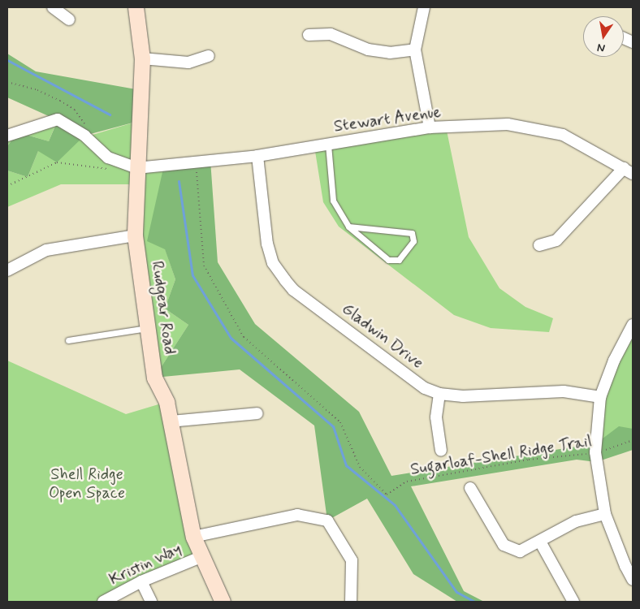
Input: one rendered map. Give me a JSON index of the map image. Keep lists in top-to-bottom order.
{
  "streets": {
    "street": [
      "Stewart Avenue",
      "Rudgear Road",
      "Gladwin Drive",
      "Kristin Way"
    ],
    "path": ["Sugarloaf-Shell Ridge Trail"]
  },
  "crossings": [
    ["Stewart Avenue", "Rudgear Road"],
    ["Stewart Avenue", "Gladwin Drive"],
    ["Stewart Avenue", "Sugarloaf-Shell Ridge Trail"],
    ["Rudgear Road", "Kristin Way"]
  ],
  "parks": ["Shell Ridge Open Space"],
  "north": "bottom"
}
